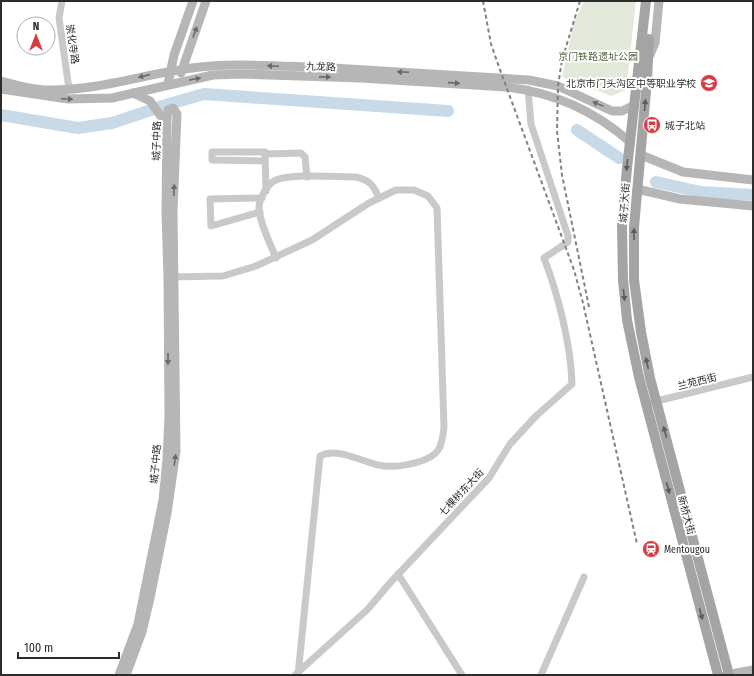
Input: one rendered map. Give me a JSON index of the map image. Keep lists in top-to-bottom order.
{
  "streets": {
    "main road": ["城子大街", "新桥大街"],
    "street": [
      "崇化寺路",
      "九龙路",
      "城子中路",
      "兰苑西街",
      "七棵树东大街"
    ]
  },
  "crossings": [
    ["崇化寺路", "九龙路"],
    ["九龙路", "城子大街"],
    ["九龙路", "七棵树东大街"],
    ["城子大街", "兰苑西街"],
    ["城子大街", "新桥大街"],
    ["兰苑西街", "新桥大街"]
  ],
  "parks": ["京门铁路遗址公园"],
  "places": {
    "school or university": ["北京市门头沟区中等职业学校"],
    "bus stop": ["城子北站"],
    "station": ["Mentougou"]
  },
  "scale_bar": "100 m",
  "north": "top"
}
